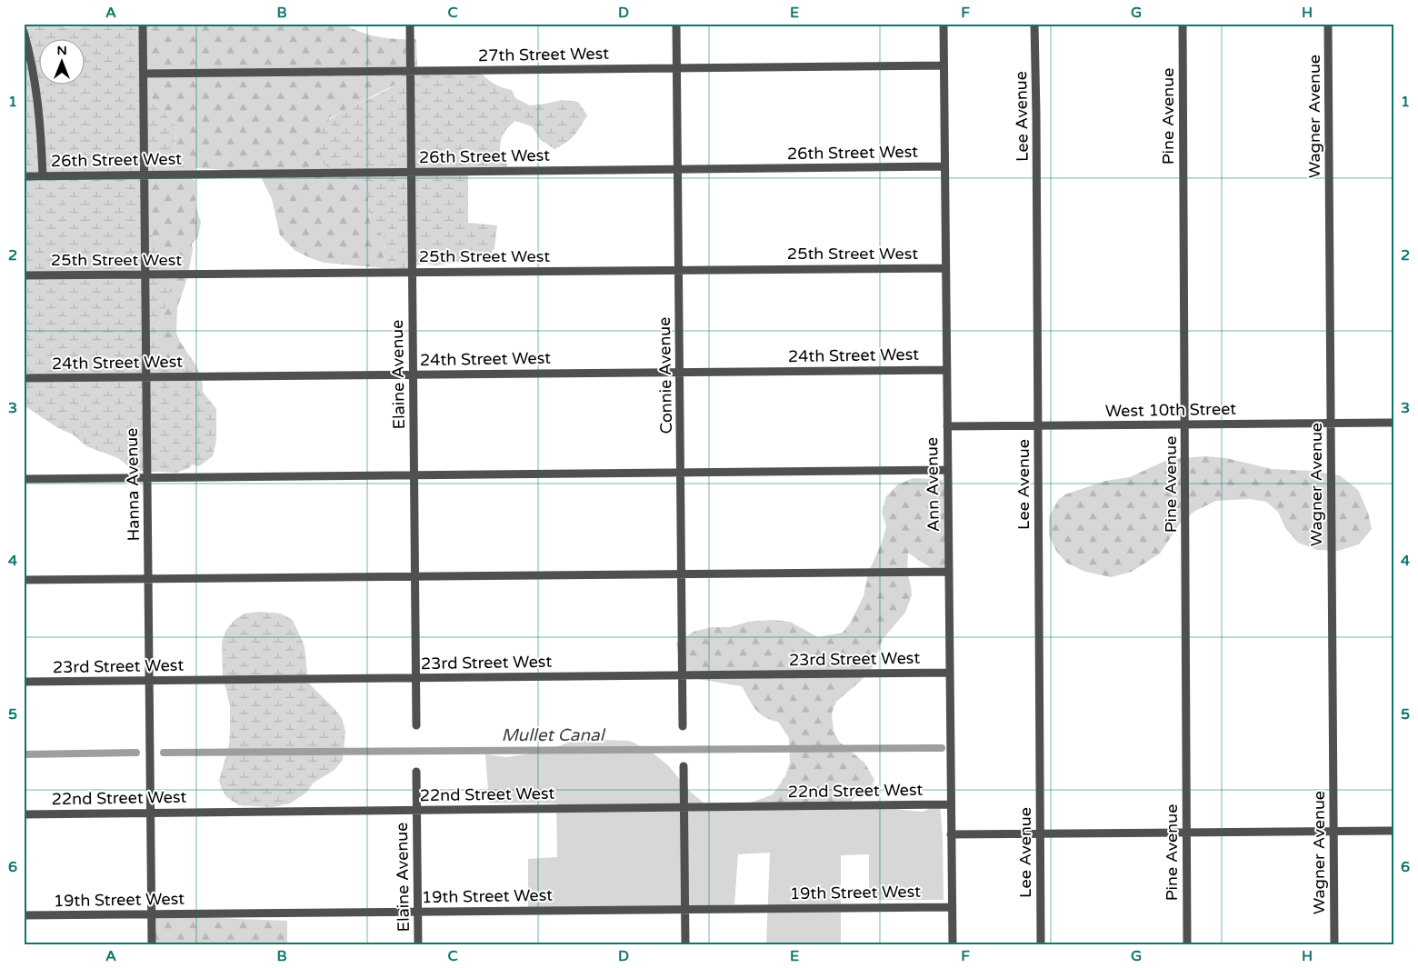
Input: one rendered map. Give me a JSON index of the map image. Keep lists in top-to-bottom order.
{
  "streets": {
    "street": [
      "27th Street West",
      "Lee Avenue",
      "Pine Avenue",
      "Wagner Avenue",
      "26th Street West",
      "25th Street West",
      "24th Street West",
      "Elaine Avenue",
      "Connie Avenue",
      "West 10th Street",
      "Hanna Avenue",
      "Ann Avenue",
      "23rd Street West",
      "22nd Street West",
      "19th Street West"
    ]
  },
  "crossings": [
    ["27th Street West", "Elaine Avenue"],
    ["27th Street West", "Connie Avenue"],
    ["27th Street West", "Hanna Avenue"],
    ["27th Street West", "Ann Avenue"],
    ["Lee Avenue", "West 10th Street"],
    ["Pine Avenue", "West 10th Street"],
    ["Wagner Avenue", "West 10th Street"],
    ["26th Street West", "Elaine Avenue"],
    ["26th Street West", "Connie Avenue"],
    ["26th Street West", "Hanna Avenue"],
    ["26th Street West", "Ann Avenue"],
    ["25th Street West", "Elaine Avenue"],
    ["25th Street West", "Connie Avenue"],
    ["25th Street West", "Hanna Avenue"],
    ["25th Street West", "Ann Avenue"],
    ["24th Street West", "Elaine Avenue"],
    ["24th Street West", "Connie Avenue"],
    ["24th Street West", "Hanna Avenue"],
    ["24th Street West", "Ann Avenue"],
    ["Elaine Avenue", "23rd Street West"],
    ["Elaine Avenue", "22nd Street West"],
    ["Elaine Avenue", "19th Street West"],
    ["Connie Avenue", "23rd Street West"],
    ["West 10th Street", "Ann Avenue"],
    ["Hanna Avenue", "23rd Street West"],
    ["Hanna Avenue", "22nd Street West"],
    ["Hanna Avenue", "19th Street West"],
    ["Ann Avenue", "23rd Street West"],
    ["Ann Avenue", "22nd Street West"],
    ["Ann Avenue", "19th Street West"]
  ],
  "water": ["Mullet Canal"],
  "north": "top",
  "grid": {
    "columns": [
      "A",
      "B",
      "C",
      "D",
      "E",
      "F",
      "G",
      "H"
    ],
    "rows": [
      "1",
      "2",
      "3",
      "4",
      "5",
      "6"
    ]
  }
}
